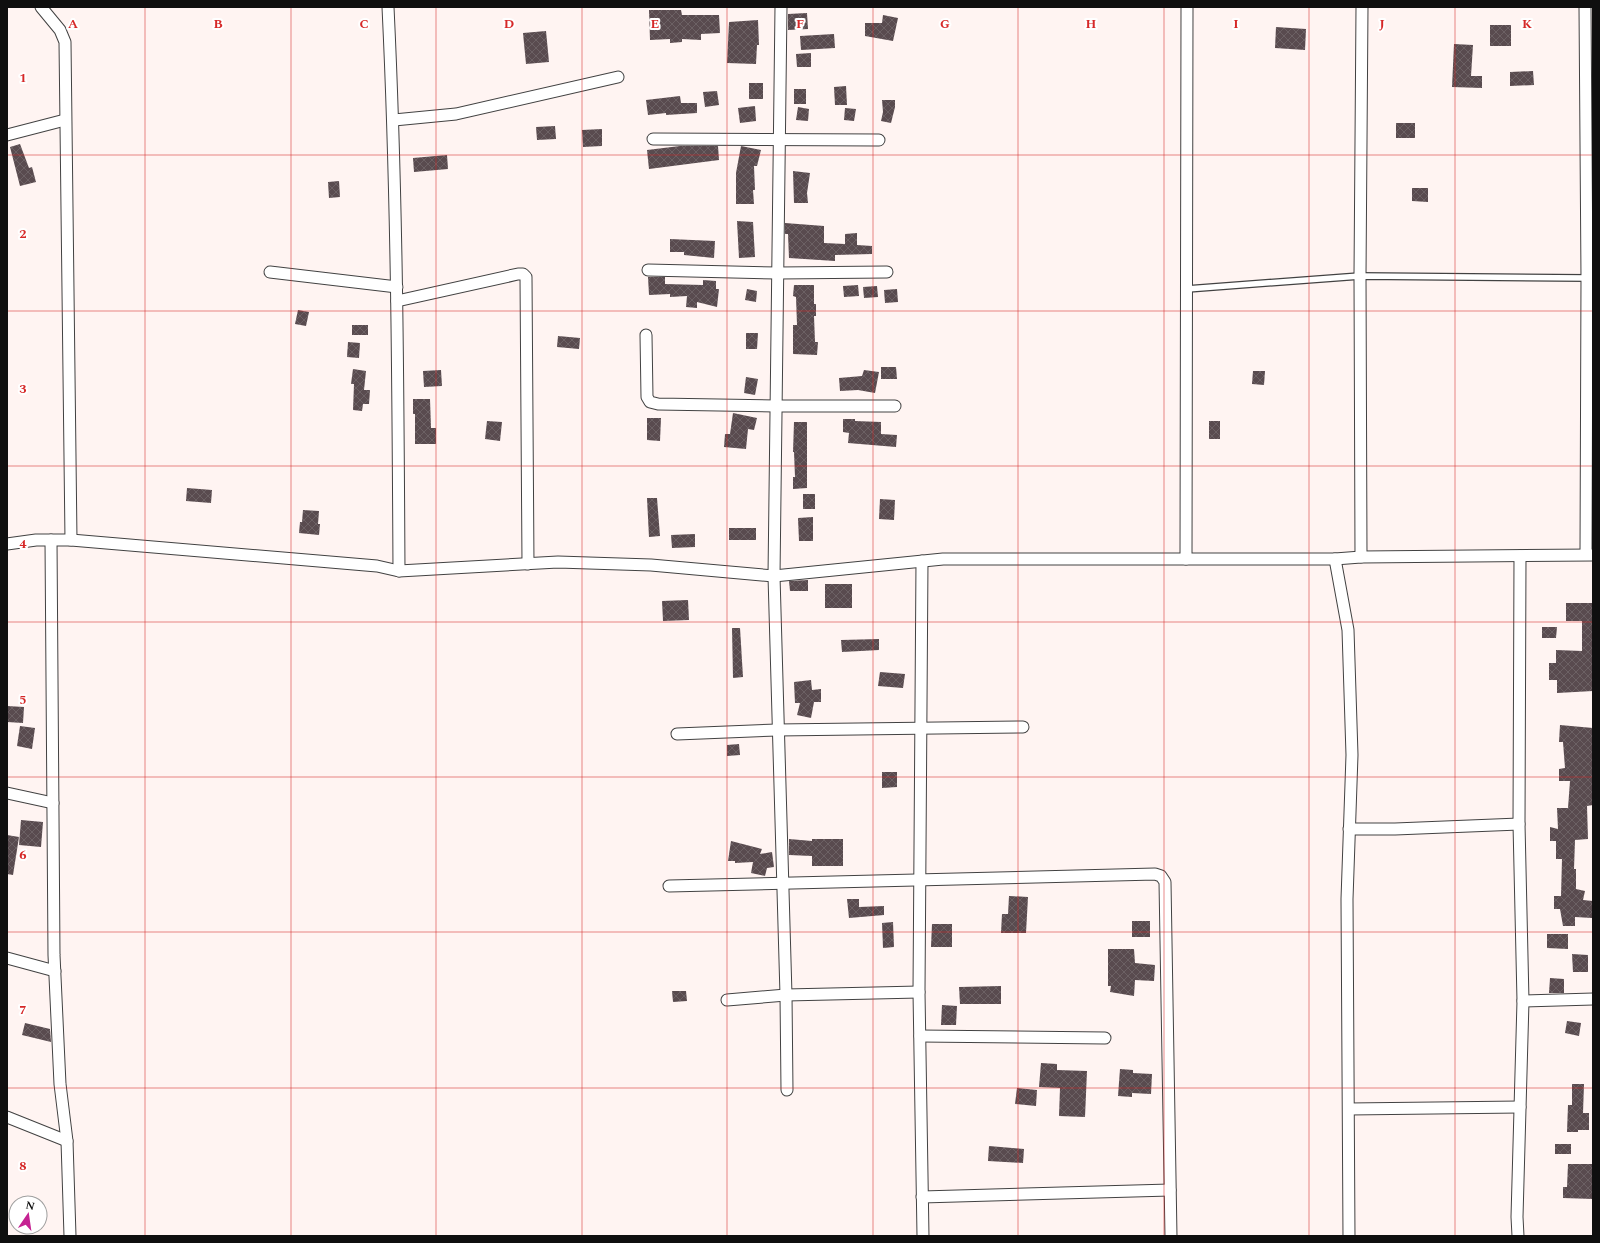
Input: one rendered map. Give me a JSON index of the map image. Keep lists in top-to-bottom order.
{
  "north": "top",
  "grid": {
    "columns": [
      "A",
      "B",
      "C",
      "D",
      "E",
      "F",
      "G",
      "H",
      "I",
      "J",
      "K"
    ],
    "rows": [
      "1",
      "2",
      "3",
      "4",
      "5",
      "6",
      "7",
      "8"
    ]
  }
}
